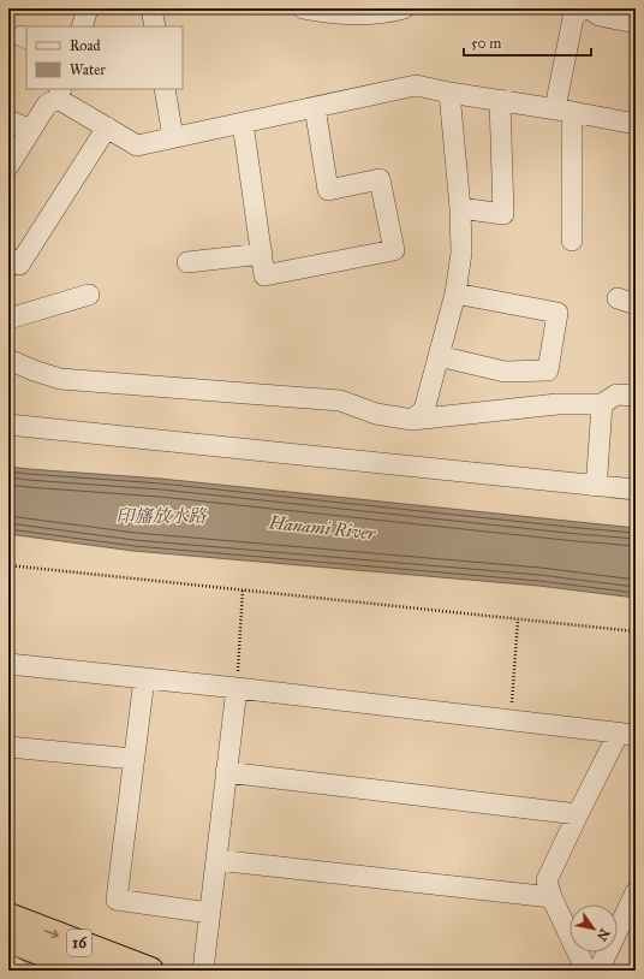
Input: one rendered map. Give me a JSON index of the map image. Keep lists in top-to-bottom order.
{
  "streets": {
    "highway": ["16"]
  },
  "water": ["印旛放水路", "Hanami River"],
  "legend": ["Road", "Water"],
  "scale_bar": "50 m",
  "north": "bottom right"
}
